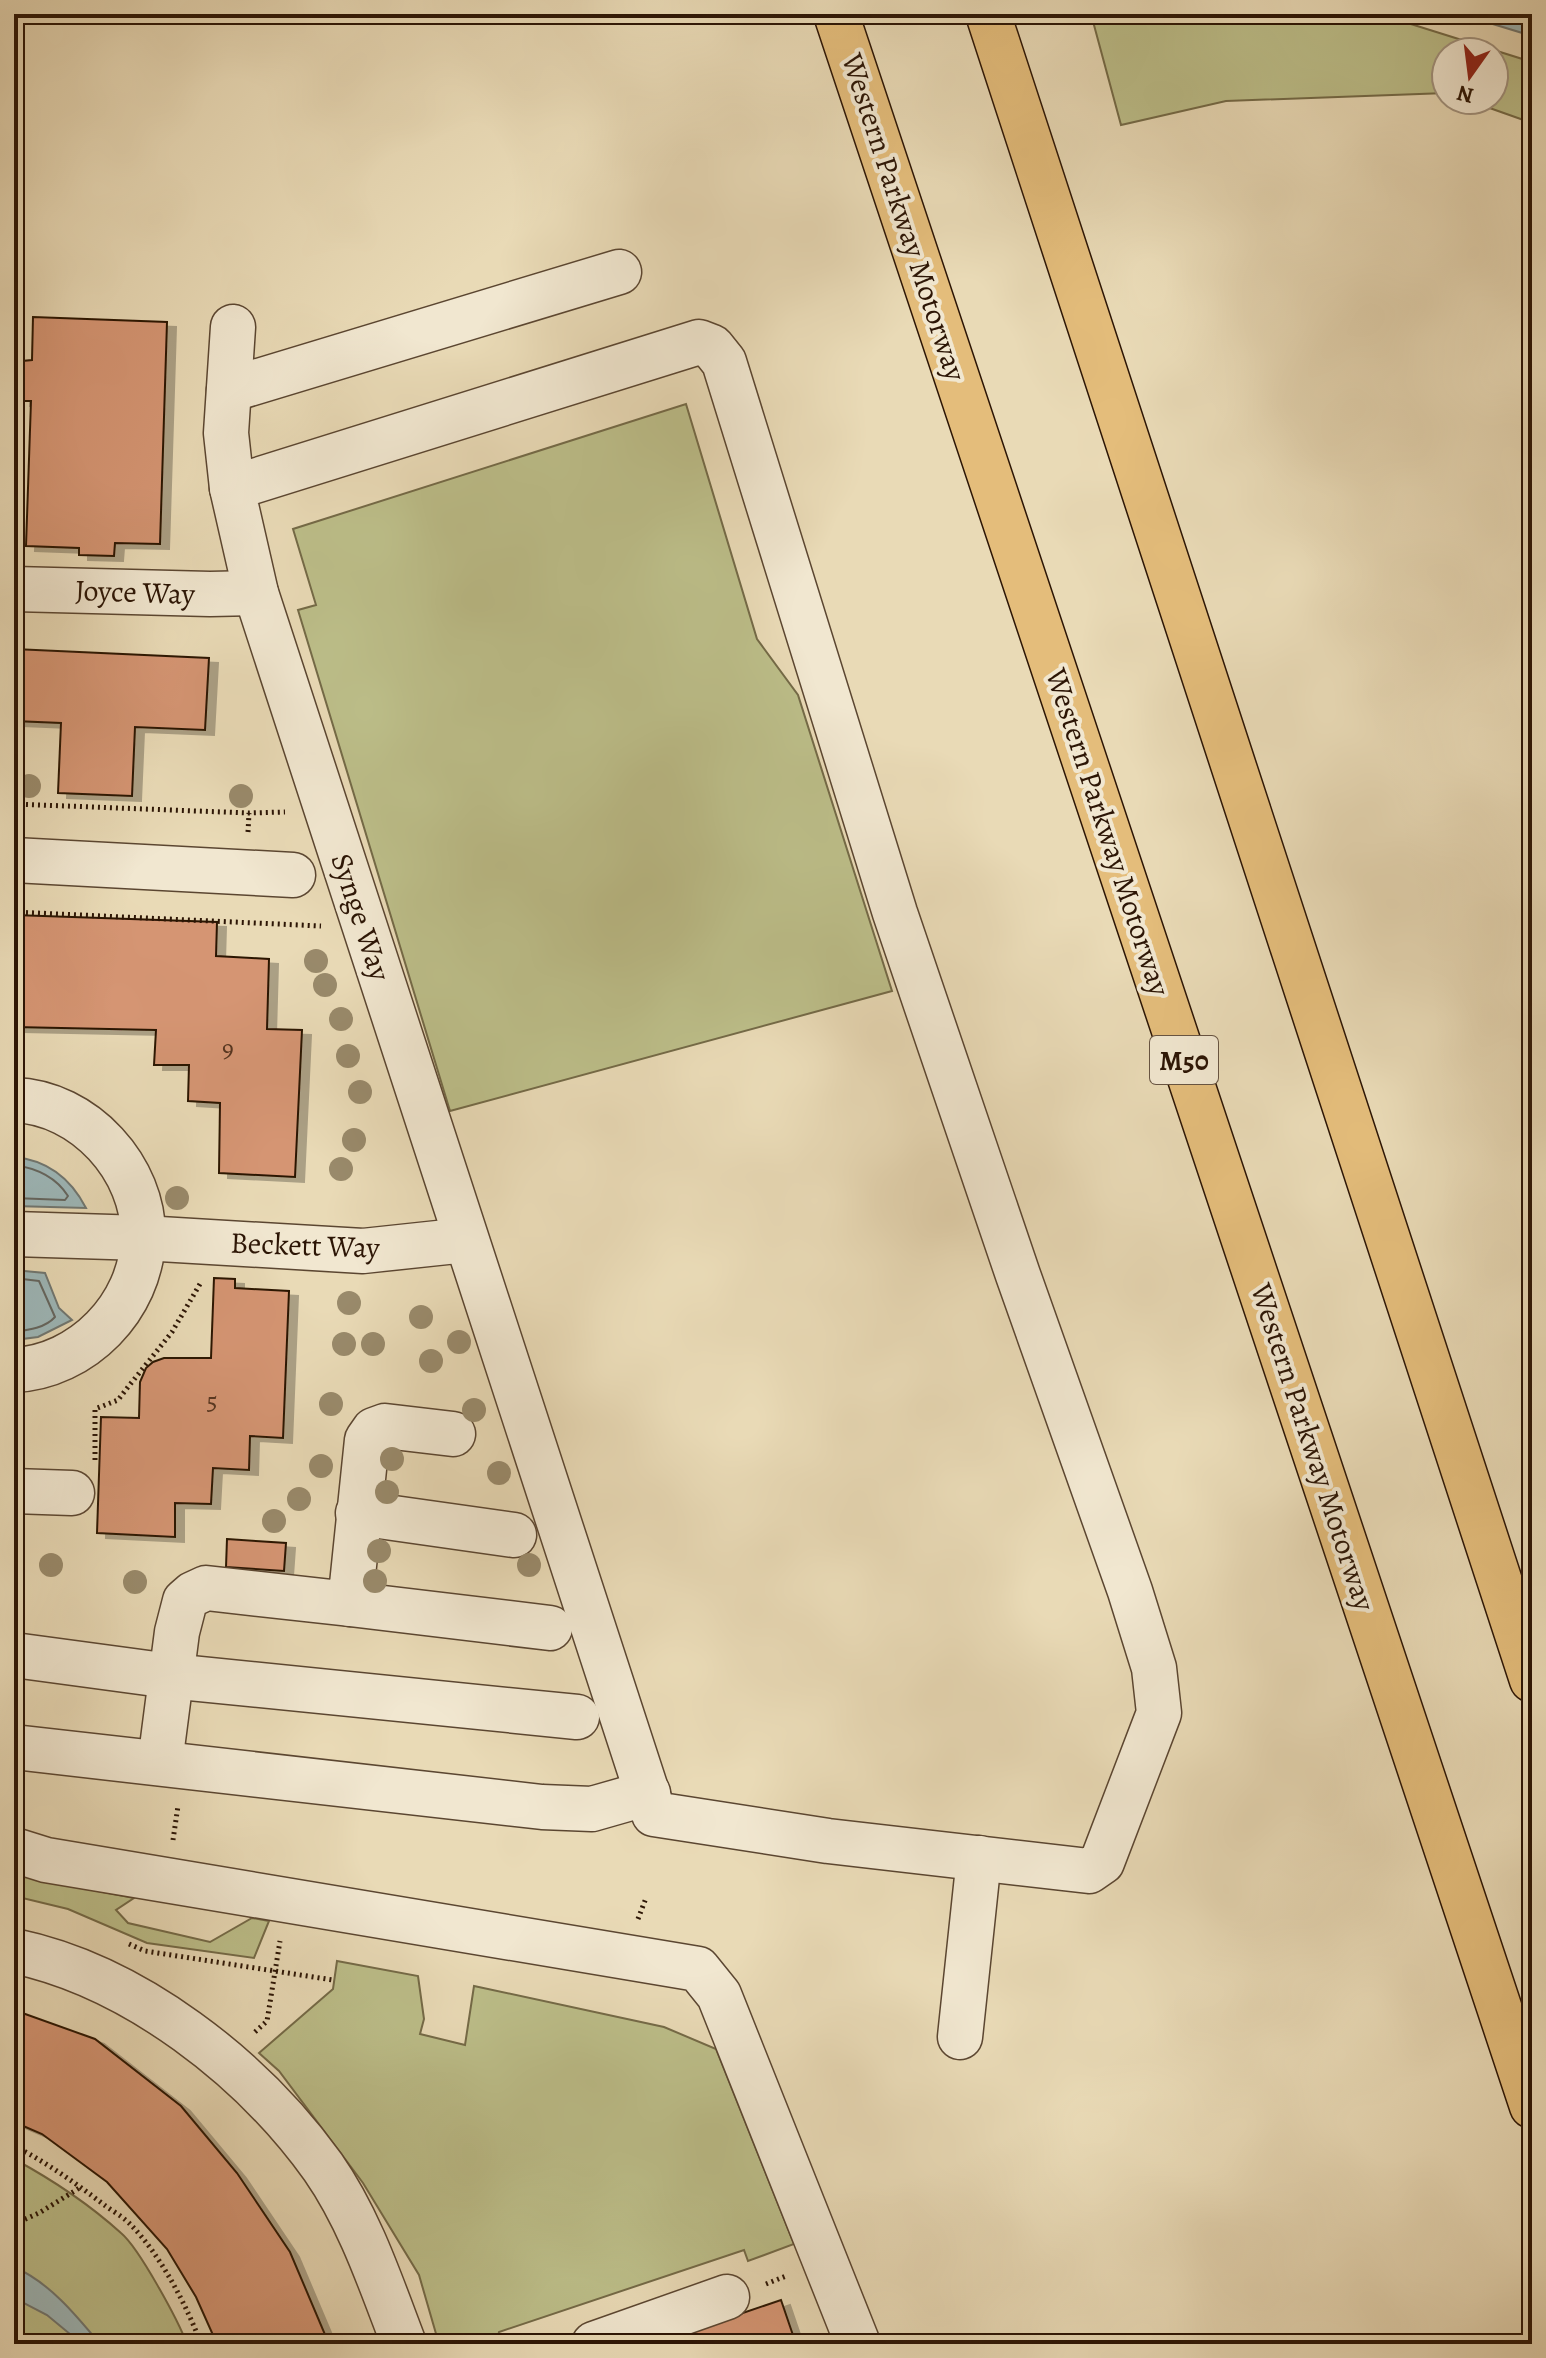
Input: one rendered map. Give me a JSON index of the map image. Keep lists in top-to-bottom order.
{
  "streets": {
    "highway": ["Western Parkway Motorway", "M50"],
    "street": ["Joyce Way", "Synge Way", "Beckett Way"]
  },
  "crossings": [
    ["Joyce Way", "Synge Way"],
    ["Synge Way", "Beckett Way"]
  ],
  "house_numbers": ["9", "5"],
  "north": "bottom"
}
